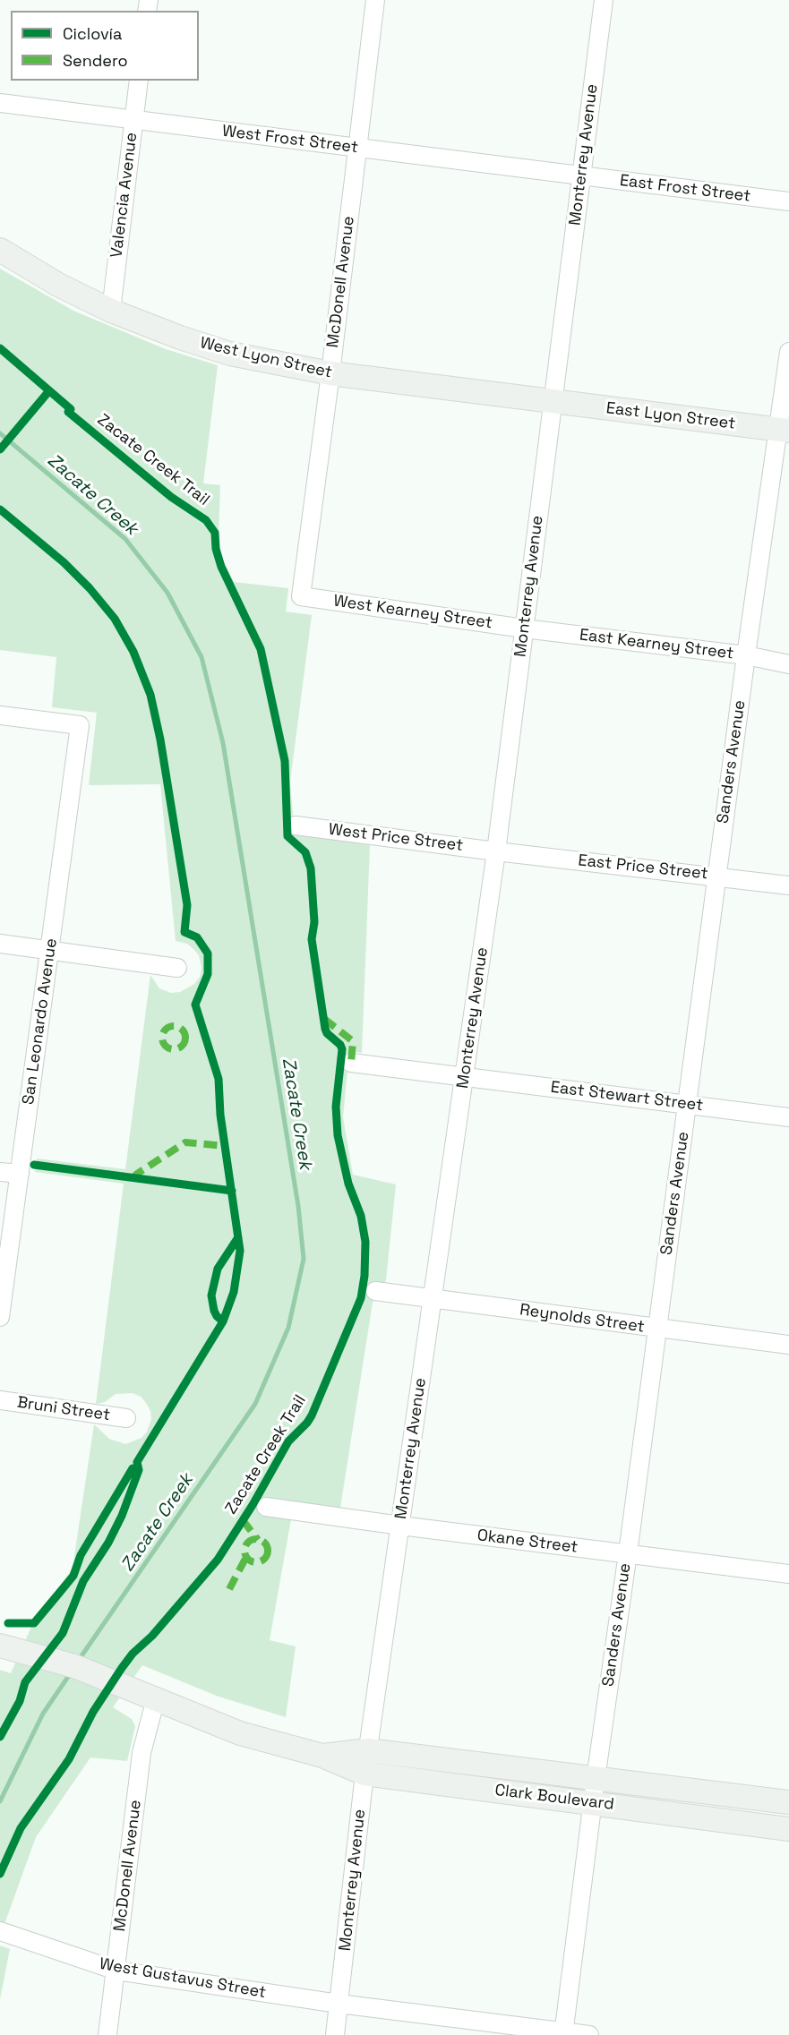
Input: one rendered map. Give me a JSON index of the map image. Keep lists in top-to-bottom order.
{
  "streets": {
    "main road": ["West Lyon Street", "East Lyon Street", "Clark Boulevard"],
    "street": [
      "West Frost Street",
      "Monterrey Avenue",
      "East Frost Street",
      "Valencia Avenue",
      "McDonell Avenue",
      "West Kearney Street",
      "East Kearney Street",
      "Sanders Avenue",
      "West Price Street",
      "East Price Street",
      "San Leonardo Avenue",
      "East Stewart Street",
      "Reynolds Street",
      "Bruni Street",
      "Okane Street",
      "West Gustavus Street"
    ],
    "cycle path": ["Zacate Creek Trail"]
  },
  "crossings": [
    ["West Frost Street", "Monterrey Avenue"],
    ["West Frost Street", "East Frost Street"],
    ["West Frost Street", "Valencia Avenue"],
    ["West Frost Street", "McDonell Avenue"],
    ["Monterrey Avenue", "East Frost Street"],
    ["Monterrey Avenue", "West Lyon Street"],
    ["Monterrey Avenue", "East Lyon Street"],
    ["Monterrey Avenue", "West Kearney Street"],
    ["Monterrey Avenue", "East Kearney Street"],
    ["Monterrey Avenue", "West Price Street"],
    ["Monterrey Avenue", "East Price Street"],
    ["Monterrey Avenue", "East Stewart Street"],
    ["Monterrey Avenue", "Reynolds Street"],
    ["Monterrey Avenue", "Okane Street"],
    ["Monterrey Avenue", "Clark Boulevard"],
    ["Monterrey Avenue", "West Gustavus Street"],
    ["Valencia Avenue", "West Lyon Street"],
    ["McDonell Avenue", "West Lyon Street"],
    ["McDonell Avenue", "West Kearney Street"],
    ["McDonell Avenue", "Clark Boulevard"],
    ["McDonell Avenue", "West Gustavus Street"],
    ["West Lyon Street", "East Lyon Street"],
    ["East Lyon Street", "Sanders Avenue"],
    ["West Kearney Street", "East Kearney Street"],
    ["East Kearney Street", "Sanders Avenue"],
    ["Sanders Avenue", "East Price Street"],
    ["Sanders Avenue", "East Stewart Street"],
    ["Sanders Avenue", "Reynolds Street"],
    ["Sanders Avenue", "Okane Street"],
    ["Sanders Avenue", "Clark Boulevard"],
    ["Sanders Avenue", "West Gustavus Street"],
    ["West Price Street", "East Price Street"]
  ],
  "water": ["Zacate Creek"],
  "legend": ["Ciclovía", "Sendero"]
}
